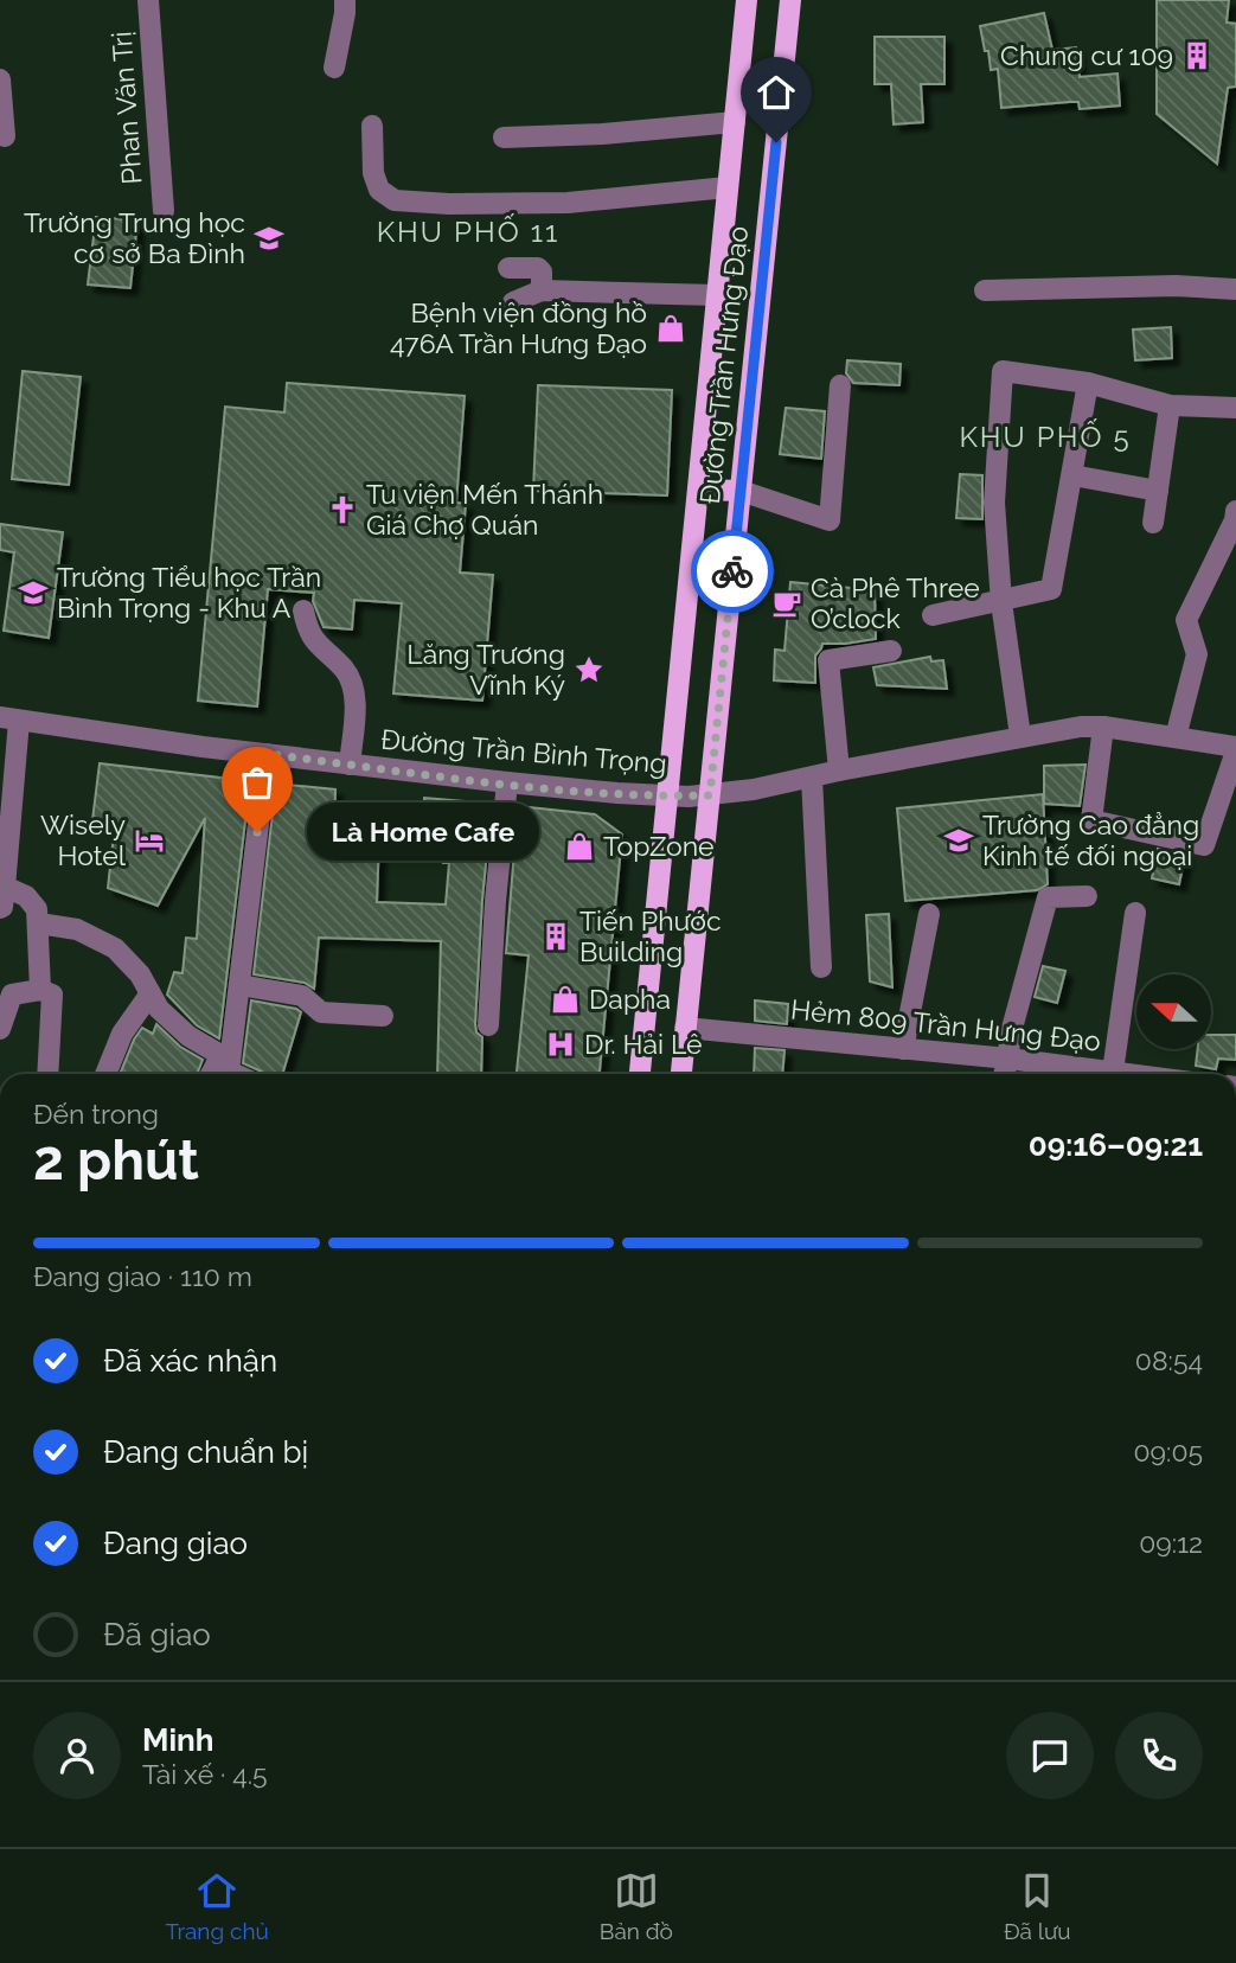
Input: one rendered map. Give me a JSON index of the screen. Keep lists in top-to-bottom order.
{
  "streets": {
    "main road": ["Đường Trần Hưng Đạo"],
    "street": ["Phan Văn Trị", "Đường Trần Bình Trọng", "Hẻm 809 Trần Hưng Đạo"]
  },
  "crossings": [
    ["Đường Trần Hưng Đạo", "Đường Trần Bình Trọng"],
    ["Đường Trần Hưng Đạo", "Hẻm 809 Trần Hưng Đạo"]
  ],
  "districts": ["KHU PHỐ 11", "KHU PHỐ 5"],
  "places": {
    "building": ["Chung cư 109", "Tiến Phước Building"],
    "school or university": ["Trường Trung học cơ sở Ba Đình", "Trường Tiểu học Trần Bình Trọng - Khu A", "Trường Cao đẳng Kinh tế đối ngoại"],
    "shop": ["Bệnh viện đồng hồ 476A Trần Hưng Đạo", "TopZone", "Dapha"],
    "church": ["Tu viện Mến Thánh Giá Chợ Quán"],
    "cafe": ["Cà Phê Three O’clock"],
    "place": ["Lăng Trương Vĩnh Ký"],
    "other": ["Là Home Cafe"],
    "hotel": ["Wisely Hotel"],
    "hospital": ["Dr. Hải Lê"]
  },
  "north": "left",
  "page": {
    "bubble": "Là Home Cafe",
    "heading": ["2 phút", "Đến trong", "09:16–09:21"],
    "panel": ["Minh", "Tài xế · 4.5"],
    "bar": "Đang giao · 110 m",
    "list": [
      ["Đã xác nhận", "08:54"],
      ["Đang chuẩn bị", "09:05"],
      ["Đang giao", "09:12"],
      "Đã giao"
    ],
    "tabs": ["Trang chủ", "Bản đồ", "Đã lưu"]
  }
}
